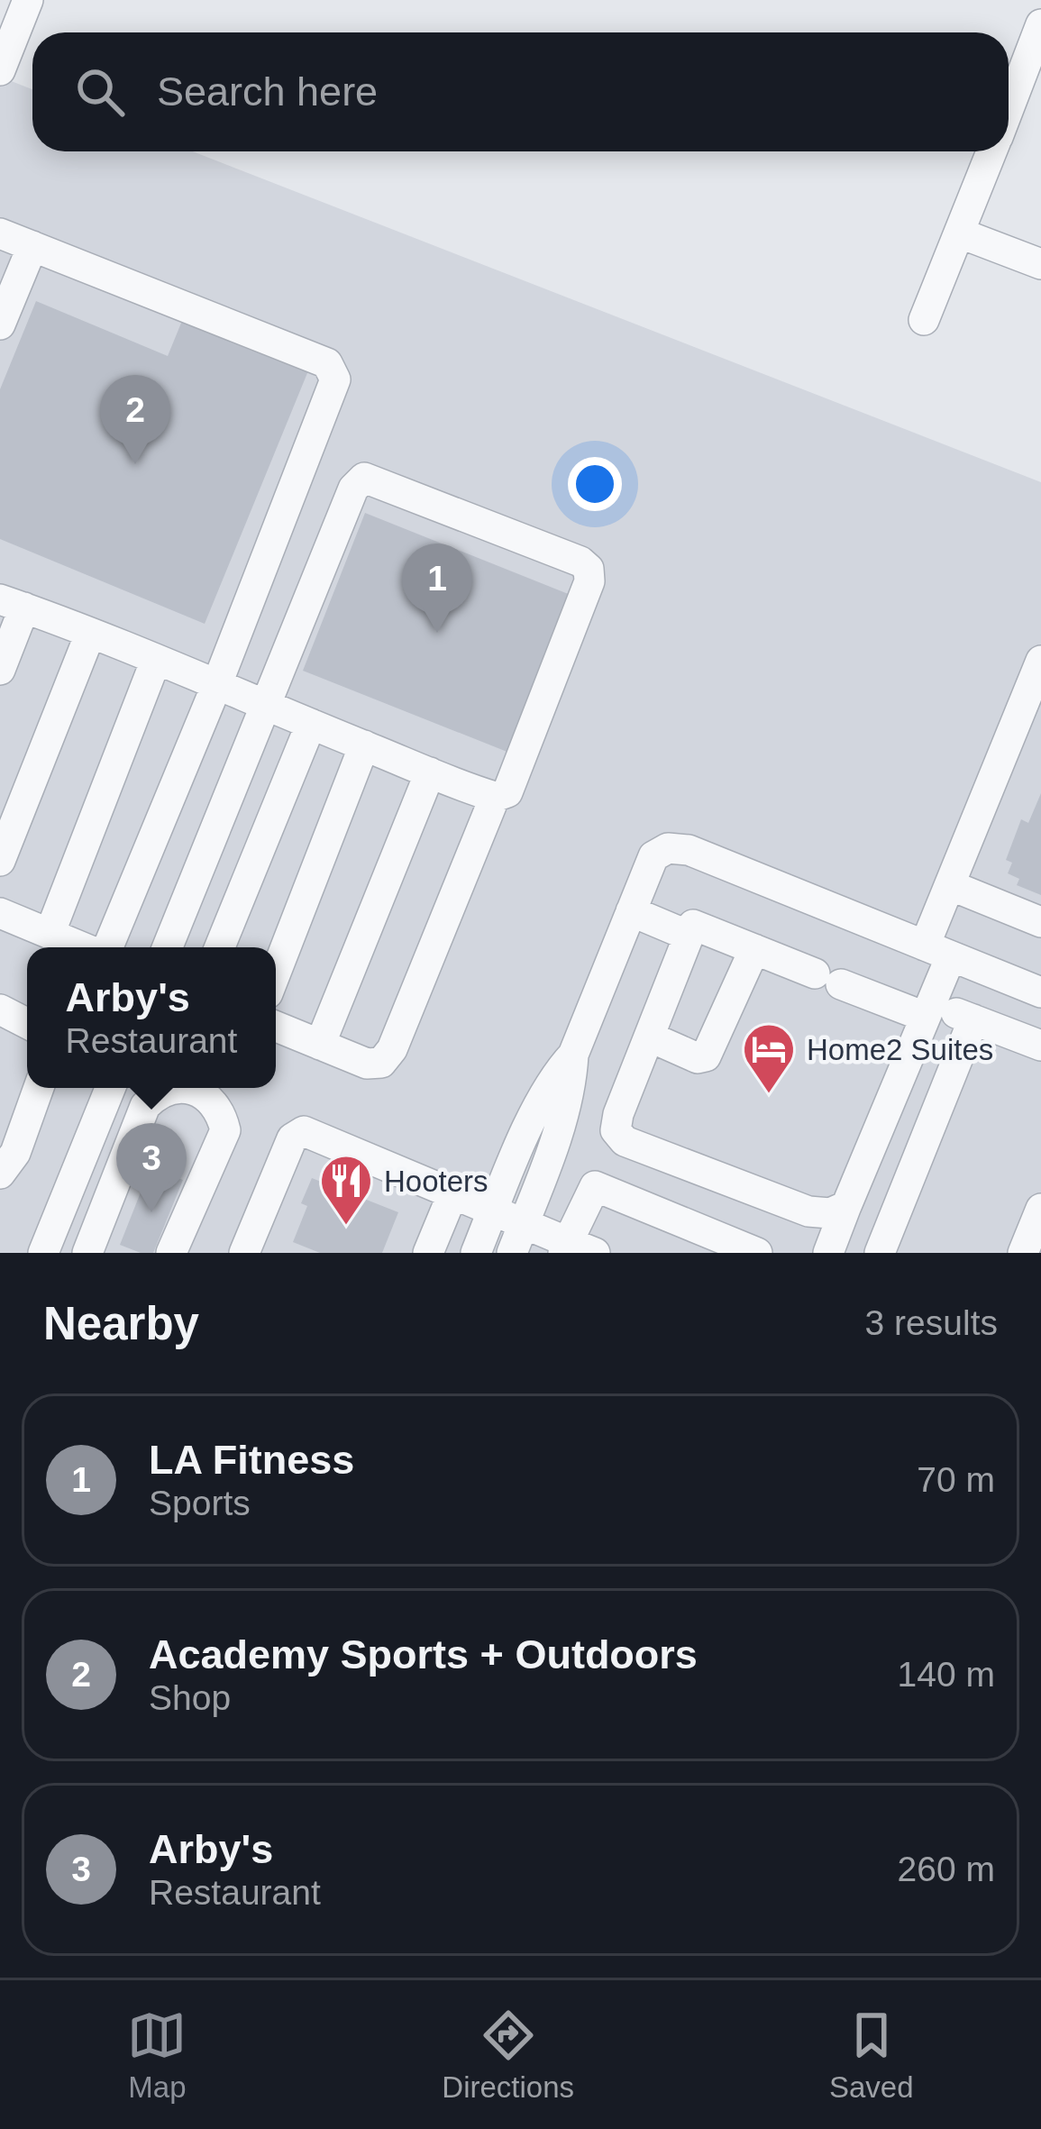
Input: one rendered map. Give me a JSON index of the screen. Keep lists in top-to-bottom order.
{
  "places": {
    "hotel": ["Home2 Suites"],
    "restaurant": ["Hooters"]
  },
  "page": {
    "search": "Search here",
    "pins": ["2", "1", "3"],
    "popup": ["Arby's", "Restaurant"],
    "heading": ["Nearby", "3 results"],
    "list": [
      {
        "mark": "1",
        "name": "LA Fitness",
        "note": "Sports",
        "value": "70 m"
      },
      {
        "mark": "2",
        "name": "Academy Sports + Outdoors",
        "note": "Shop",
        "value": "140 m"
      },
      {
        "mark": "3",
        "name": "Arby's",
        "note": "Restaurant",
        "value": "260 m"
      }
    ],
    "nav": ["Map", "Directions", "Saved"]
  }
}
